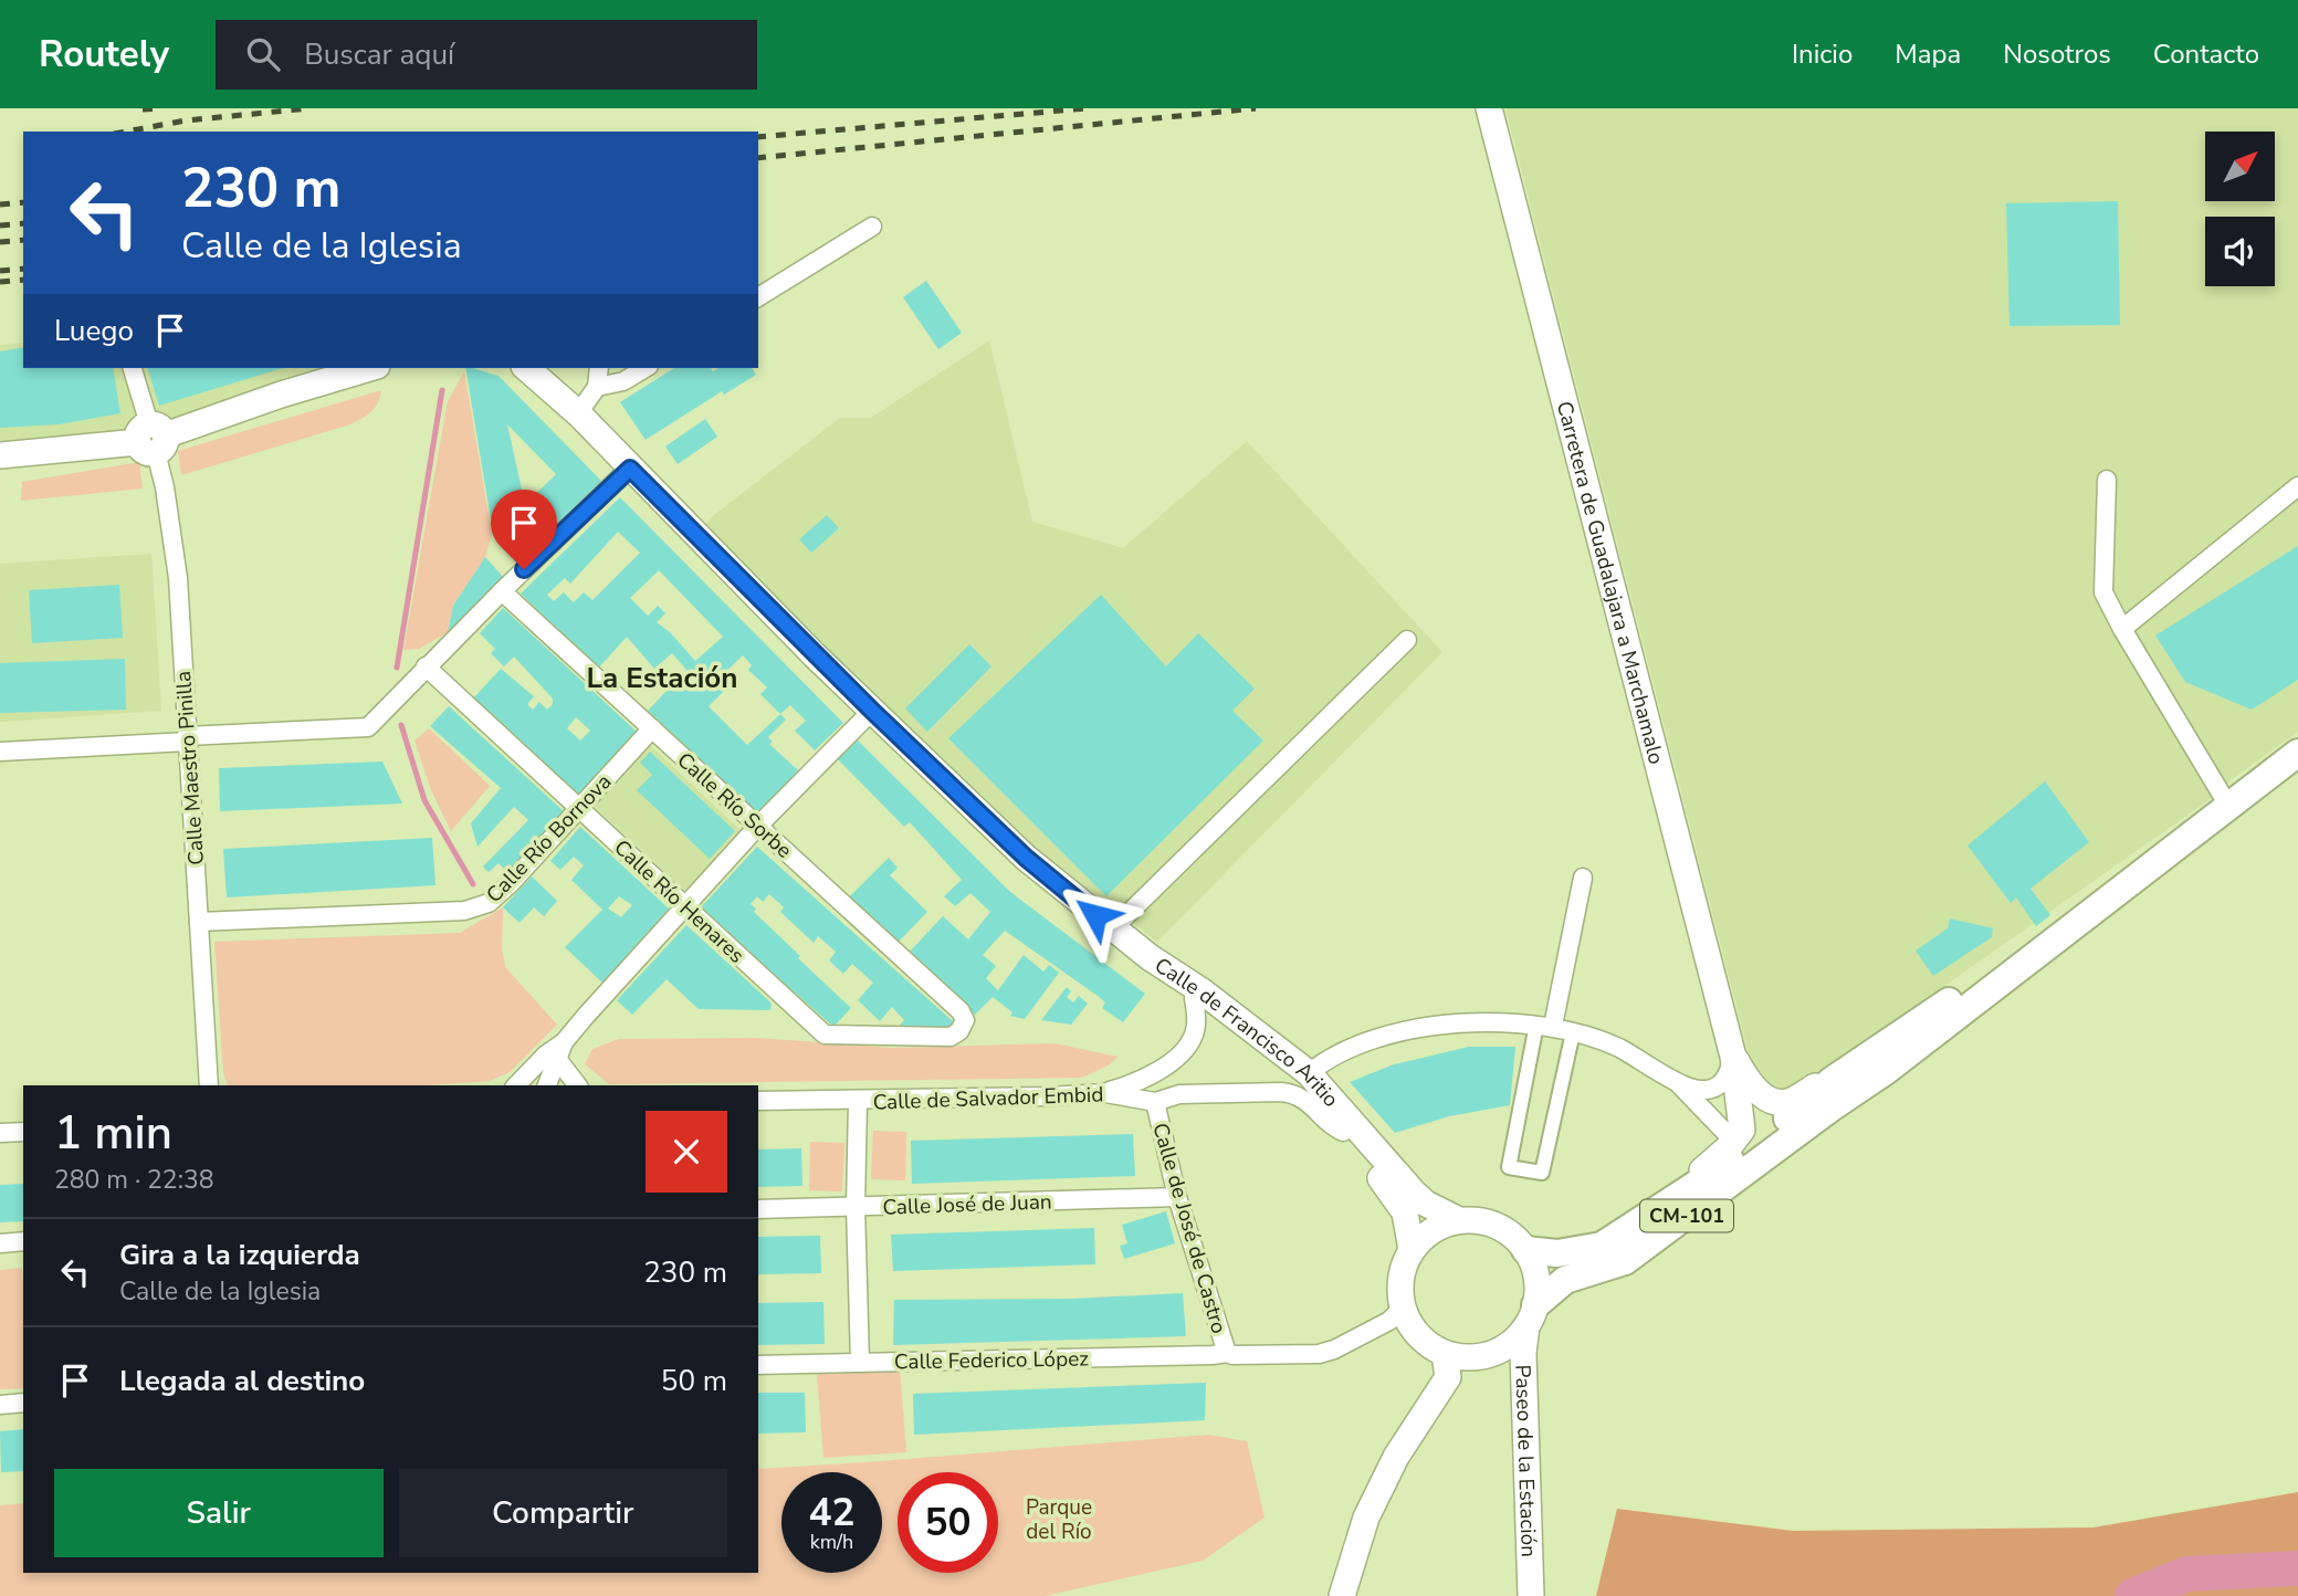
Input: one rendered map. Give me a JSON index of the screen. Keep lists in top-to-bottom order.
{
  "streets": {
    "main road": [
      "Carretera de Guadalajara a Marchamalo",
      "Calle de Francisco Aritio",
      "CM-101",
      "Paseo de la Estación"
    ],
    "street": [
      "Calle Maestro Pinilla",
      "Calle Río Sorbe",
      "Calle Río Bornova",
      "Calle Río Henares",
      "Calle de Salvador Embid",
      "Calle José de Juan",
      "Calle de José de Castro",
      "Calle Federico López"
    ]
  },
  "crossings": [
    ["Calle Maestro Pinilla", "Calle Río Bornova"],
    ["Calle Río Sorbe", "Calle Río Bornova"],
    ["Calle Río Sorbe", "Calle Río Henares"],
    ["Calle Río Bornova", "Calle Río Henares"],
    ["Calle de Francisco Aritio", "Calle de Salvador Embid"],
    ["Calle de Francisco Aritio", "CM-101"],
    ["Calle de Francisco Aritio", "Calle Federico López"],
    ["Calle de Francisco Aritio", "Paseo de la Estación"],
    ["Calle de Salvador Embid", "Calle de José de Castro"],
    ["Calle José de Juan", "Calle de José de Castro"],
    ["CM-101", "Calle Federico López"],
    ["CM-101", "Paseo de la Estación"],
    ["Calle de José de Castro", "Calle Federico López"],
    ["Calle Federico López", "Paseo de la Estación"]
  ],
  "districts": ["La Estación"],
  "parks": ["Parque del Río"],
  "north": "top right",
  "page": {
    "header": "Routely",
    "search": "Buscar aquí",
    "nav": [
      "Inicio",
      "Mapa",
      "Nosotros",
      "Contacto"
    ],
    "turn": ["230 m", "Calle de la Iglesia"],
    "then": "Luego",
    "heading": ["1 min", "280 m · 22:38"],
    "list": [
      {
        "name": "Gira a la izquierda",
        "note": "Calle de la Iglesia",
        "value": "230 m"
      },
      {
        "name": "Llegada al destino",
        "value": "50 m"
      }
    ],
    "buttons": ["Salir", "Compartir"],
    "speed": "42 km/h",
    "limit": "50"
  }
}
